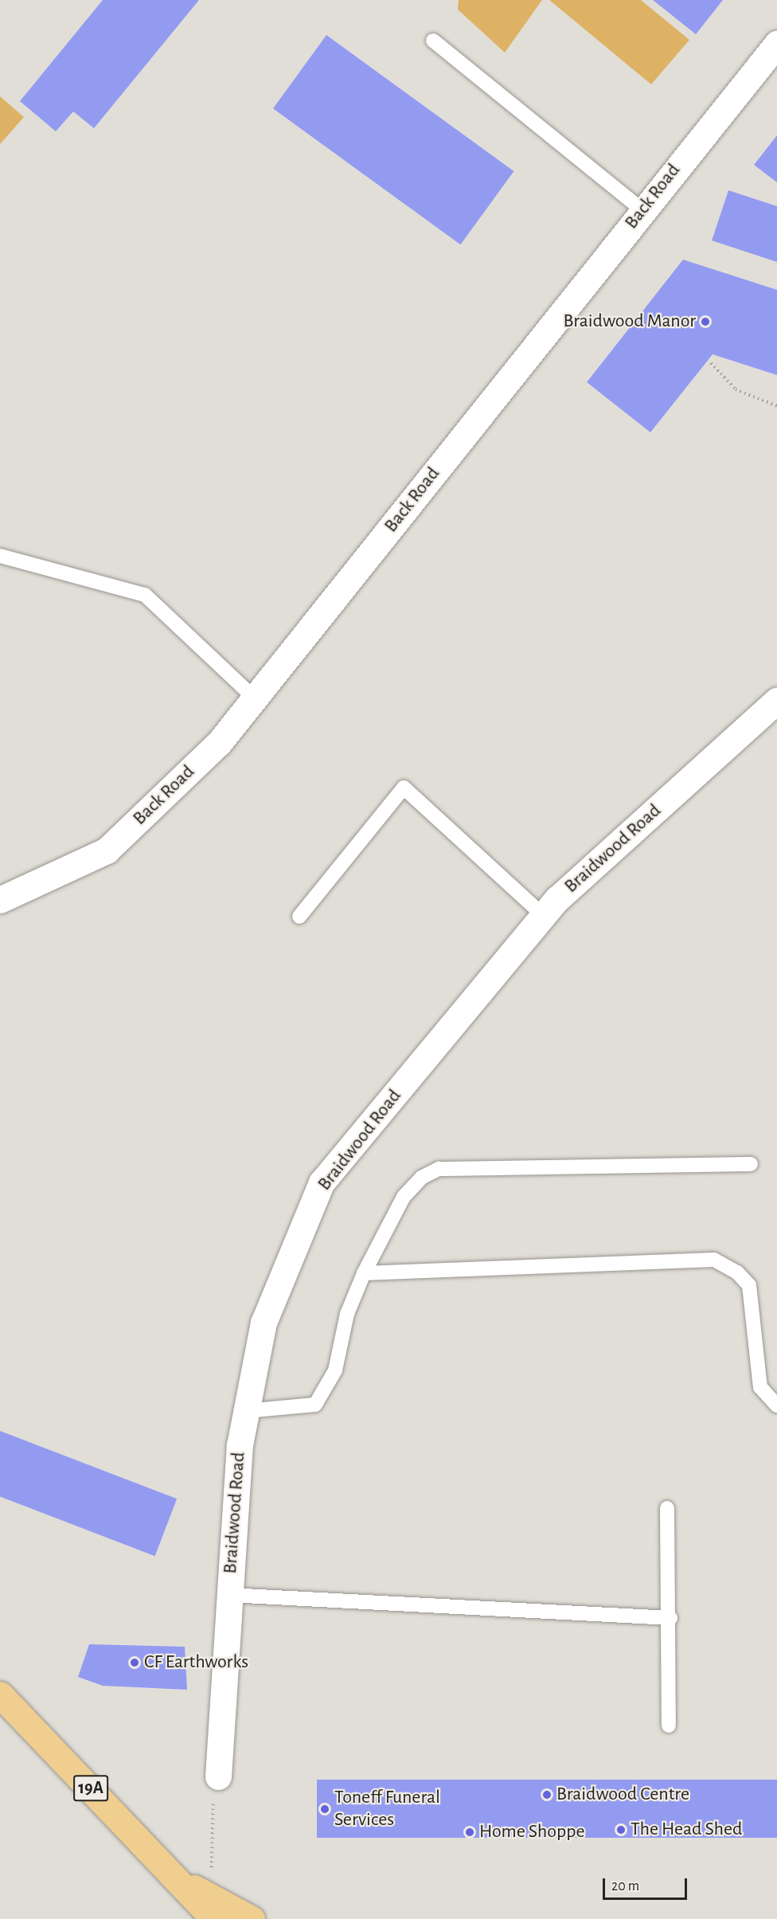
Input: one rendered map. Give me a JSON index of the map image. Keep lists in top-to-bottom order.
{
  "streets": {
    "main road": ["19A"],
    "street": ["Back Road", "Braidwood Road"]
  },
  "places": [
    "Braidwood Manor",
    "CF Earthworks",
    "Braidwood Centre",
    "Toneff Funeral Services",
    "The Head Shed",
    "Home Shoppe"
  ],
  "scale_bar": "20 m"
}
